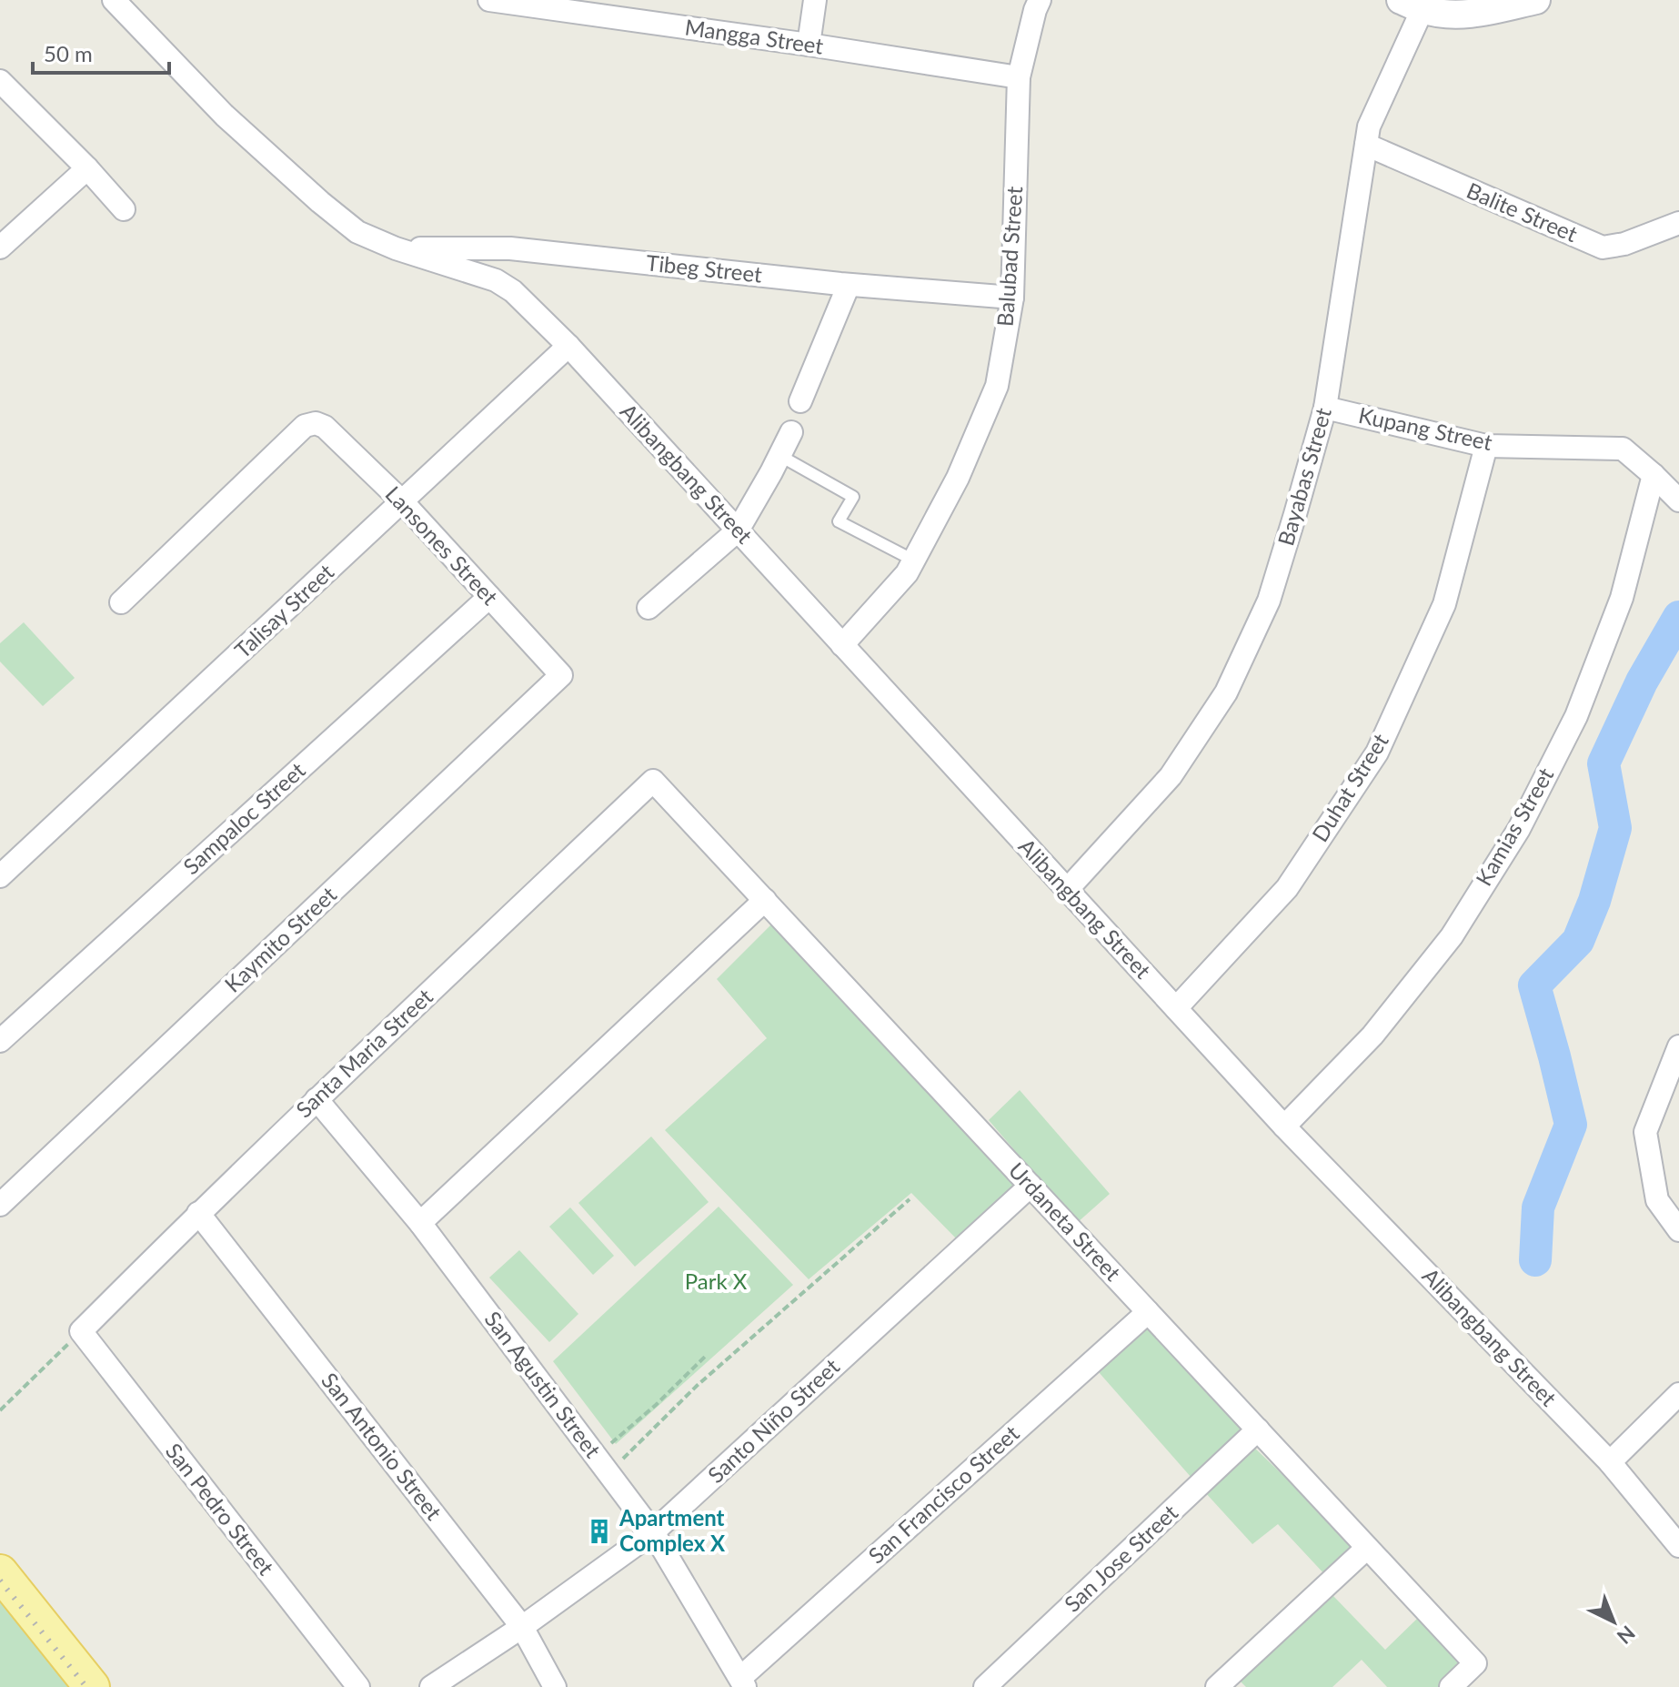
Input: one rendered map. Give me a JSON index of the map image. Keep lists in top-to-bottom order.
{
  "streets": {
    "street": [
      "Mangga Street",
      "Balite Street",
      "Balubad Street",
      "Tibeg Street",
      "Kupang Street",
      "Alibangbang Street",
      "Bayabas Street",
      "Lansones Street",
      "Talisay Street",
      "Duhat Street",
      "Sampaloc Street",
      "Kamias Street",
      "Kaymito Street",
      "Santa Maria Street",
      "Urdaneta Street",
      "San Agustin Street",
      "Santo Niño Street",
      "San Antonio Street",
      "San Francisco Street",
      "San Pedro Street",
      "San Jose Street"
    ]
  },
  "crossings": [
    ["Mangga Street", "Balubad Street"],
    ["Balite Street", "Bayabas Street"],
    ["Balubad Street", "Tibeg Street"],
    ["Balubad Street", "Alibangbang Street"],
    ["Tibeg Street", "Alibangbang Street"],
    ["Kupang Street", "Bayabas Street"],
    ["Kupang Street", "Duhat Street"],
    ["Kupang Street", "Kamias Street"],
    ["Alibangbang Street", "Bayabas Street"],
    ["Alibangbang Street", "Talisay Street"],
    ["Alibangbang Street", "Duhat Street"],
    ["Alibangbang Street", "Kamias Street"],
    ["Lansones Street", "Talisay Street"],
    ["Lansones Street", "Sampaloc Street"],
    ["Lansones Street", "Kaymito Street"],
    ["Santa Maria Street", "Urdaneta Street"],
    ["Santa Maria Street", "San Agustin Street"],
    ["Santa Maria Street", "San Antonio Street"],
    ["Santa Maria Street", "San Pedro Street"],
    ["Urdaneta Street", "Santo Niño Street"],
    ["Urdaneta Street", "San Francisco Street"],
    ["Urdaneta Street", "San Jose Street"],
    ["San Agustin Street", "Santo Niño Street"],
    ["San Agustin Street", "San Francisco Street"],
    ["Santo Niño Street", "San Antonio Street"]
  ],
  "parks": ["Park X"],
  "places": {
    "building": ["Apartment Complex X"]
  },
  "scale_bar": "50 m",
  "north": "bottom right"
}
